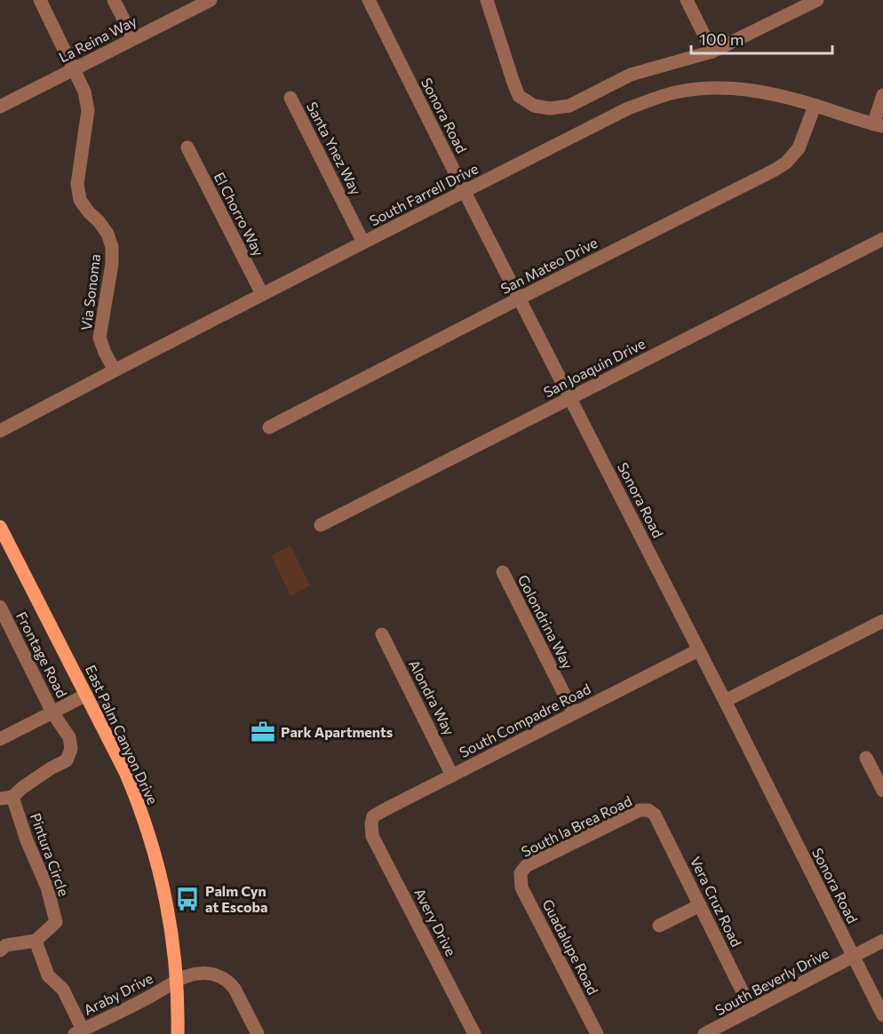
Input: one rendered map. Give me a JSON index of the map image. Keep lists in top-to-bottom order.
{
  "streets": {
    "main road": ["East Palm Canyon Drive"],
    "street": [
      "La Reina Way",
      "Sonora Road",
      "Santa Ynez Way",
      "South Farrell Drive",
      "El Chorro Way",
      "San Mateo Drive",
      "Via Sonoma",
      "San Joaquin Drive",
      "Golondrina Way",
      "Frontage Road",
      "Alondra Way",
      "South Compadre Road",
      "South la Brea Road",
      "Pintura Circle",
      "Vera Cruz Road",
      "Avery Drive",
      "Guadalupe Road",
      "South Beverly Drive",
      "Araby Drive"
    ]
  },
  "crossings": [
    ["La Reina Way", "Via Sonoma"],
    ["Sonora Road", "South Farrell Drive"],
    ["Sonora Road", "San Mateo Drive"],
    ["Sonora Road", "San Joaquin Drive"],
    ["Sonora Road", "South Compadre Road"],
    ["Sonora Road", "South Beverly Drive"],
    ["Santa Ynez Way", "South Farrell Drive"],
    ["South Farrell Drive", "El Chorro Way"],
    ["South Farrell Drive", "San Mateo Drive"],
    ["South Farrell Drive", "Via Sonoma"],
    ["Golondrina Way", "South Compadre Road"],
    ["Frontage Road", "East Palm Canyon Drive"],
    ["Frontage Road", "Pintura Circle"],
    ["Alondra Way", "South Compadre Road"],
    ["South Compadre Road", "Avery Drive"],
    ["East Palm Canyon Drive", "Araby Drive"],
    ["South la Brea Road", "Vera Cruz Road"],
    ["South la Brea Road", "Guadalupe Road"],
    ["Vera Cruz Road", "South Beverly Drive"]
  ],
  "places": {
    "office": ["Park Apartments"],
    "bus stop": ["Palm Cyn at Escoba"]
  },
  "scale_bar": "100 m"
}
